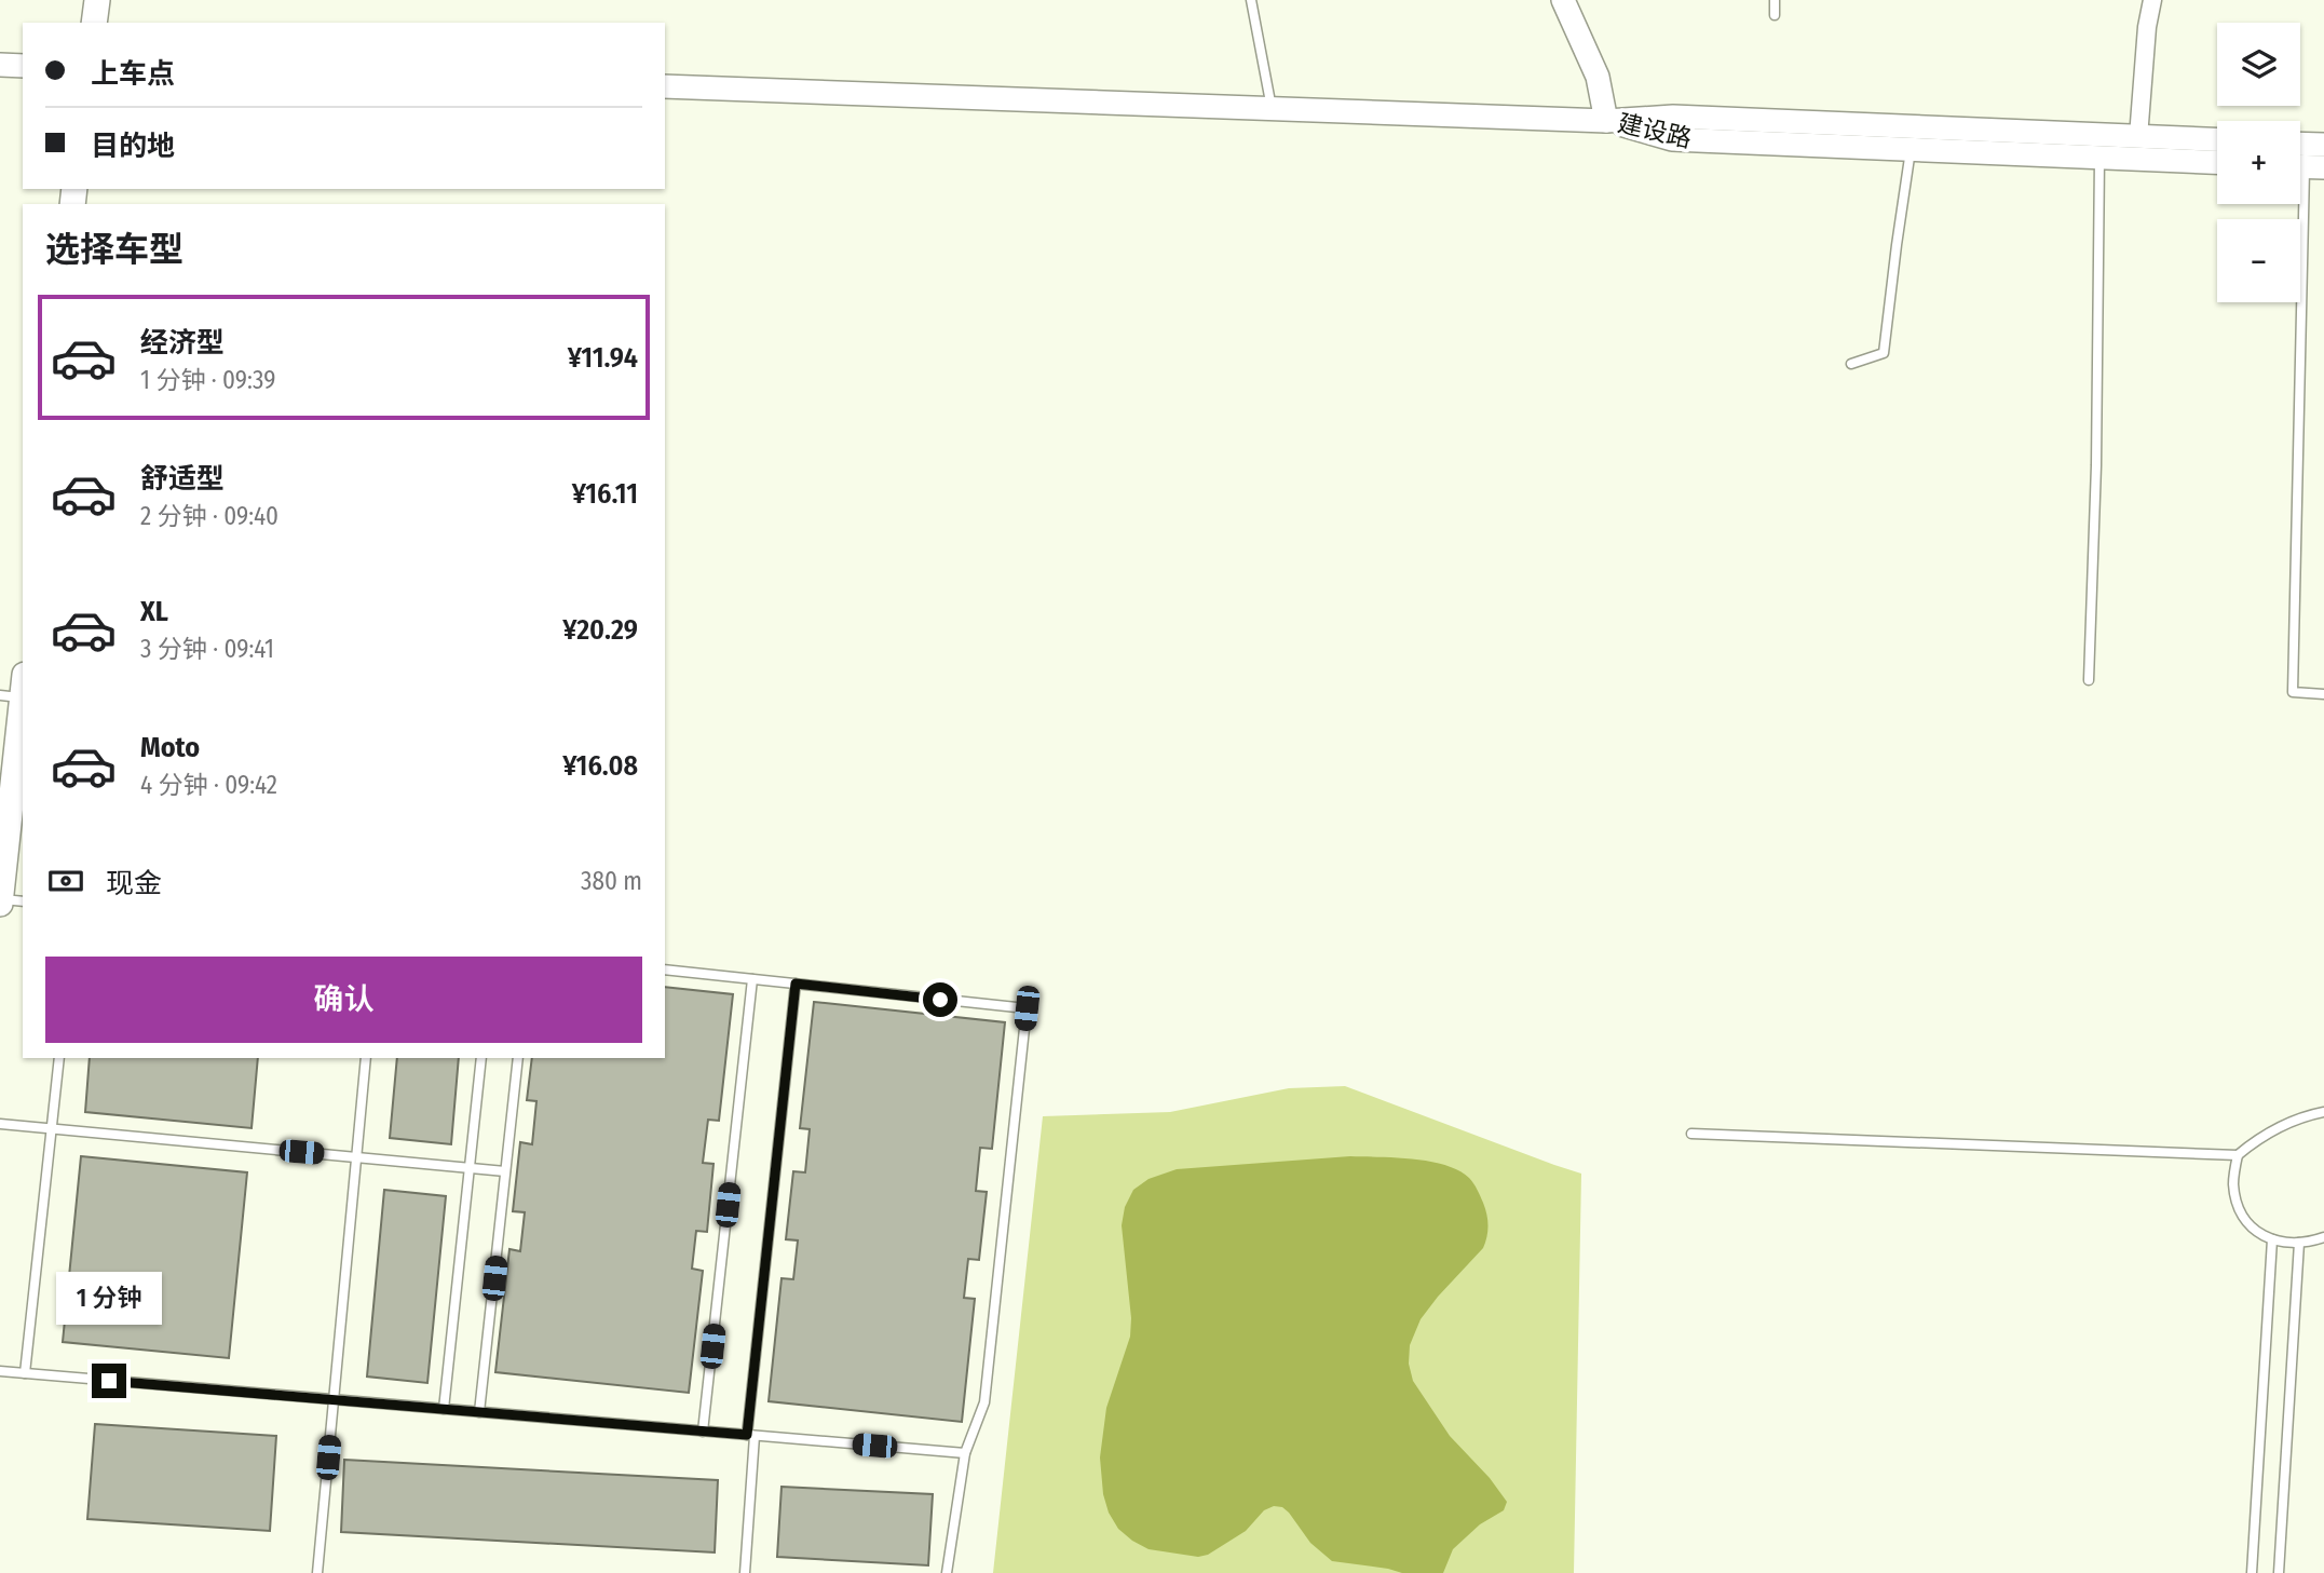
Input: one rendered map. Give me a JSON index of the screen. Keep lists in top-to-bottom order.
{
  "streets": {
    "street": ["建设路"]
  },
  "page": {
    "map_buttons": ["+", "−"],
    "banner": ["上车点", "目的地"],
    "heading": "选择车型",
    "list": [
      {
        "name": "经济型",
        "note": "1 分钟 · 09:39",
        "value": "¥11.94"
      },
      {
        "name": "舒适型",
        "note": "2 分钟 · 09:40",
        "value": "¥16.11"
      },
      {
        "name": "XL",
        "note": "3 分钟 · 09:41",
        "value": "¥20.29"
      },
      {
        "name": "Moto",
        "note": "4 分钟 · 09:42",
        "value": "¥16.08"
      }
    ],
    "pay": ["现金", "380 m"],
    "buttons": "确认",
    "bubble": "1 分钟"
  }
}
